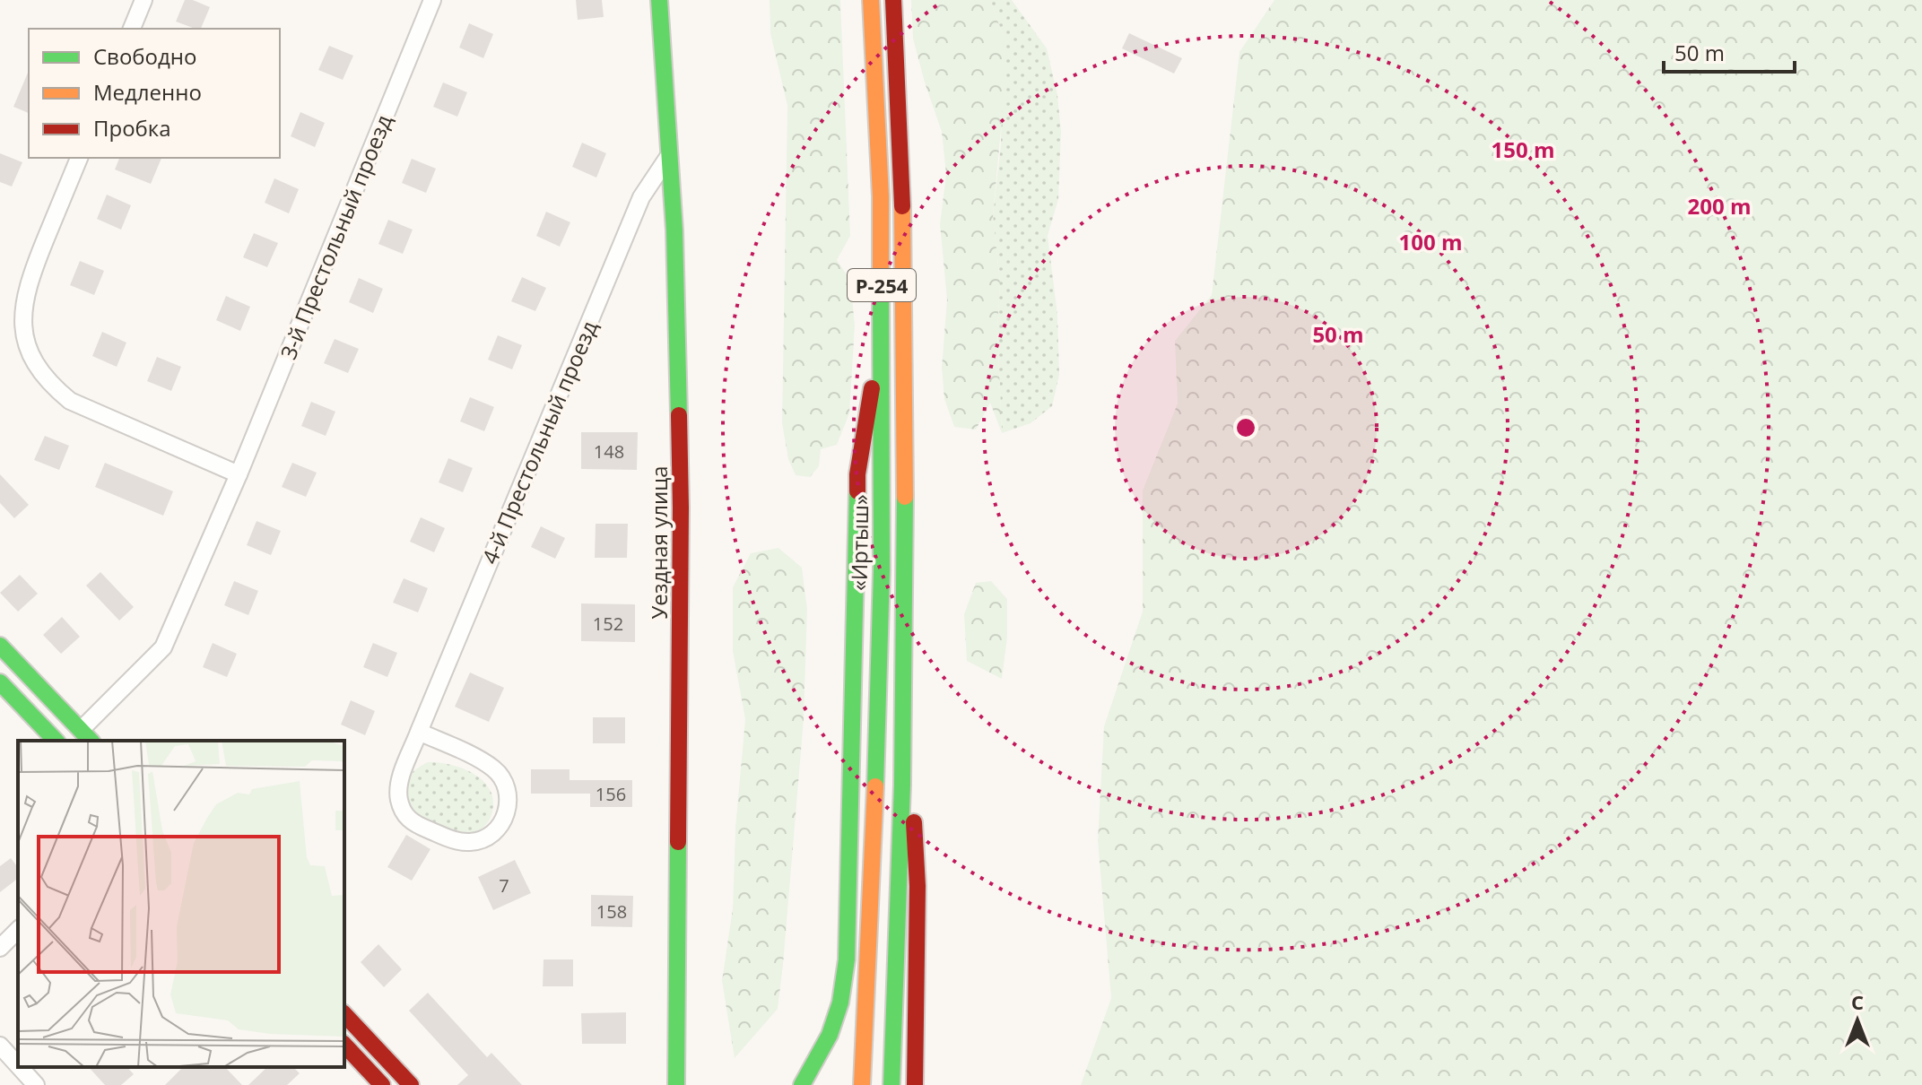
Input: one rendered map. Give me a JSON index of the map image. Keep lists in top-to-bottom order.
{
  "streets": {
    "main road": ["Р-254", "Уездная улица", "«Иртыш»"],
    "street": ["3-й Престольный проезд", "4-й Престольный проезд"]
  },
  "crossings": [
    ["4-й Престольный проезд", "Уездная улица"]
  ],
  "house_numbers": [
    "148",
    "152",
    "156",
    "7",
    "158"
  ],
  "legend": ["Свободно", "Медленно", "Пробка"],
  "scale_bar": "50 m",
  "north": "top",
  "rings": [
    "150 m",
    "200 m",
    "100 m",
    "50 m"
  ]
}
